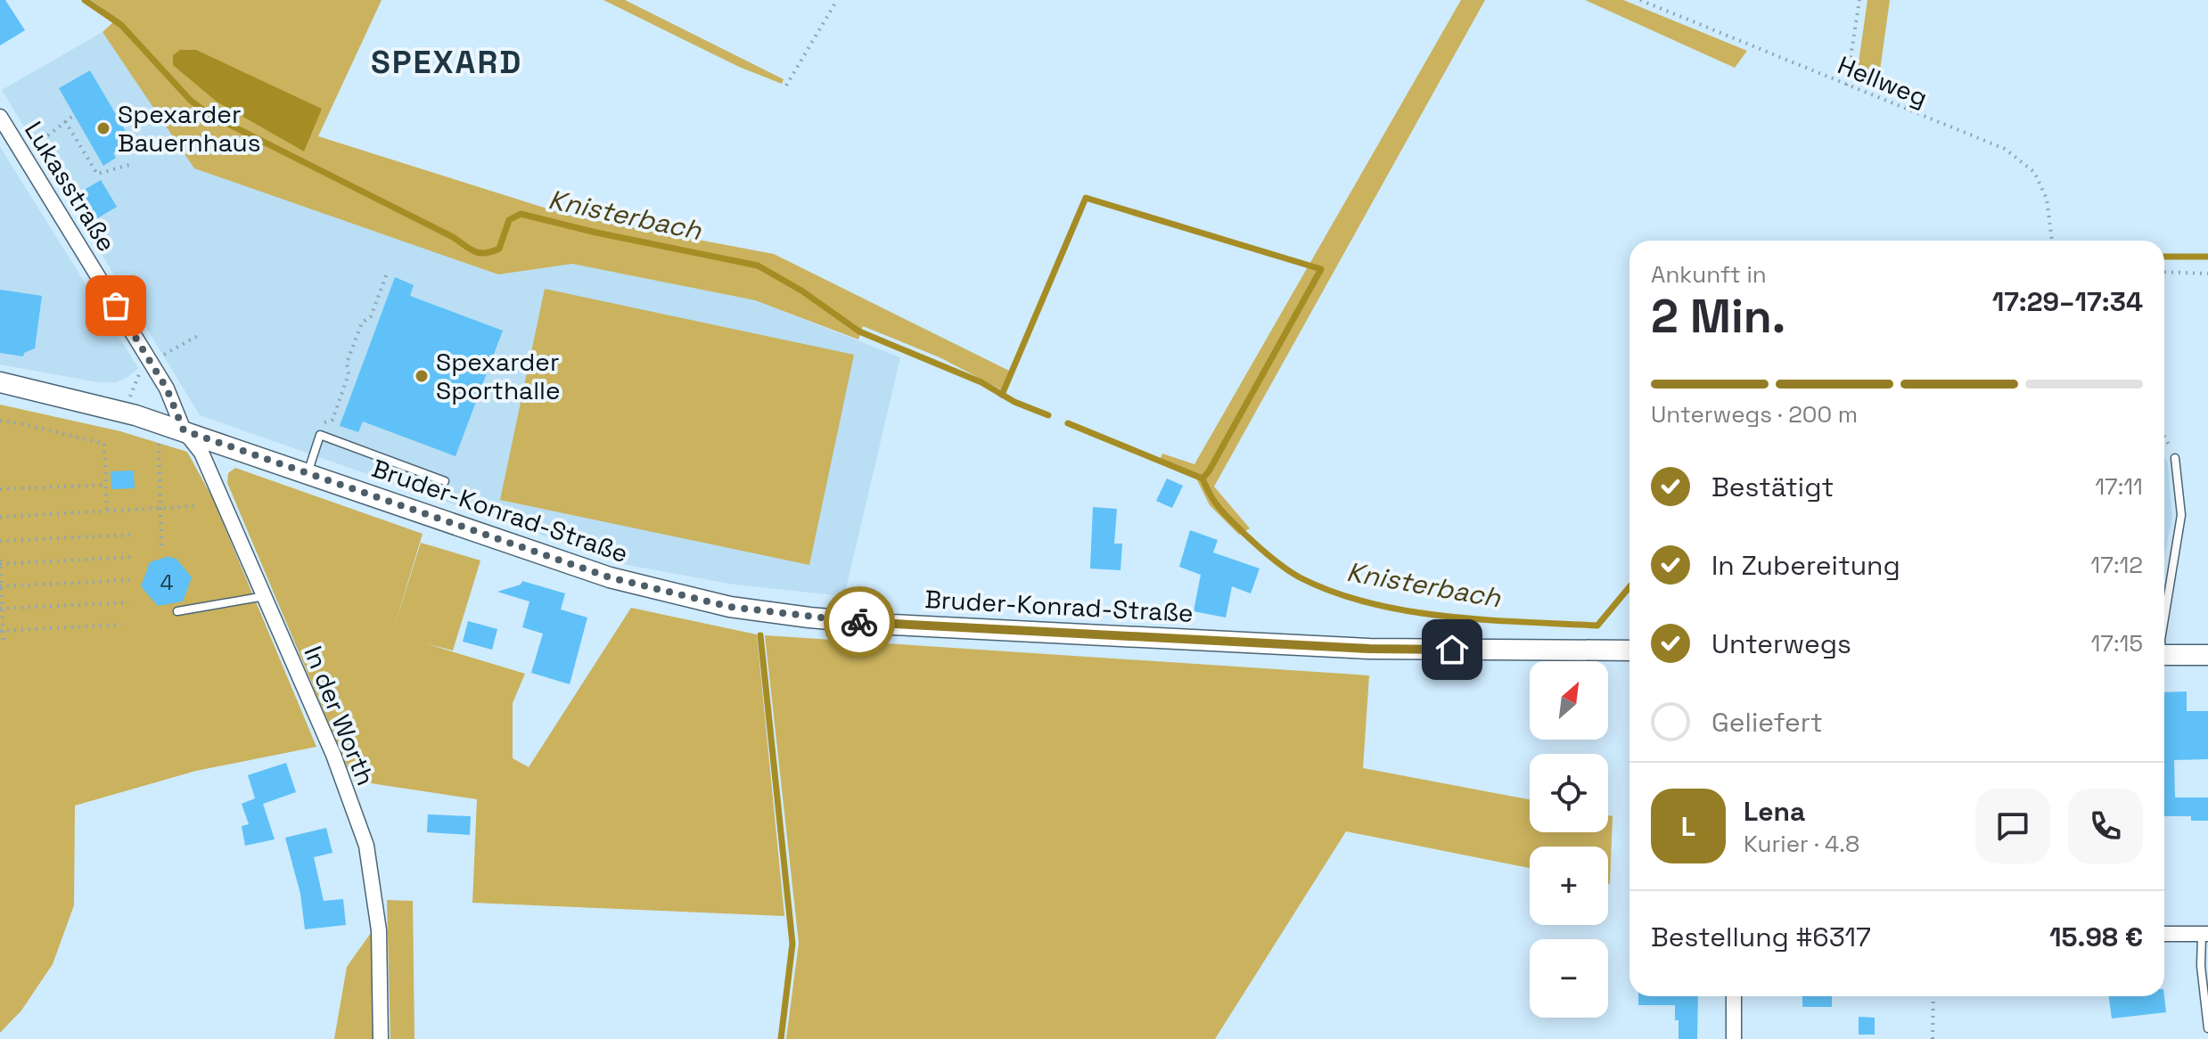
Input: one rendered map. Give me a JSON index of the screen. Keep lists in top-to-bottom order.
{
  "streets": {
    "street": ["Lukasstraße", "Bruder-Konrad-Straße", "In der Worth"],
    "path": ["Hellweg"]
  },
  "crossings": [
    ["Lukasstraße", "Bruder-Konrad-Straße"],
    ["Lukasstraße", "In der Worth"],
    ["Bruder-Konrad-Straße", "In der Worth"]
  ],
  "districts": ["SPEXARD"],
  "water": ["Knisterbach"],
  "places": ["Spexarder Bauernhaus", "Spexarder Sporthalle"],
  "house_numbers": ["4"],
  "north": "top right",
  "page": {
    "heading": ["2 Min.", "Ankunft in", "17:29–17:34"],
    "panel": [
      "Lena",
      "Kurier · 4.8",
      "Bestellung #6317",
      "15.98 €"
    ],
    "bar": "Unterwegs · 200 m",
    "list": [
      ["Bestätigt", "17:11"],
      ["In Zubereitung", "17:12"],
      ["Unterwegs", "17:15"],
      "Geliefert"
    ],
    "map_buttons": ["+", "−"],
    "round": "L"
  }
}
